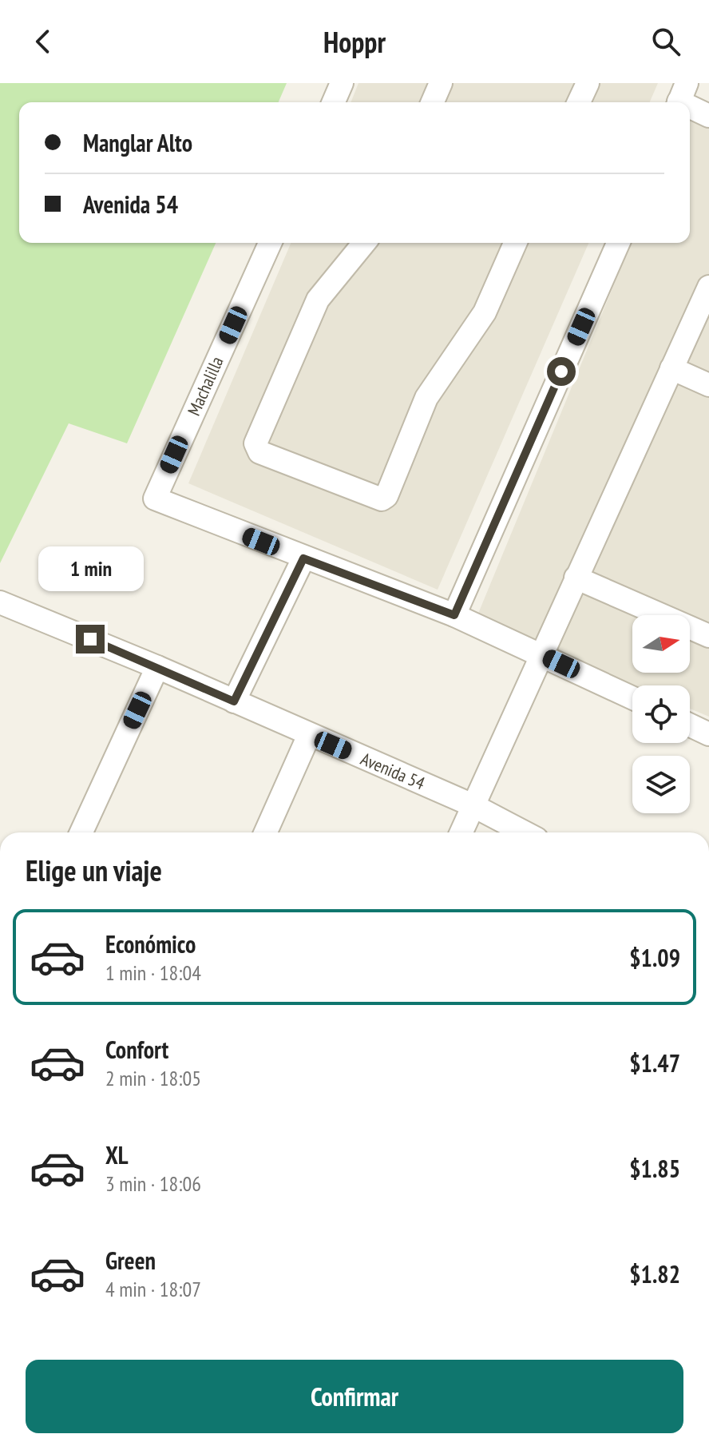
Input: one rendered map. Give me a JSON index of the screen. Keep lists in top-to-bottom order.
{
  "streets": {
    "street": ["Machalilla", "Avenida 54"]
  },
  "north": "right",
  "page": {
    "header": "Hoppr",
    "banner": ["Manglar Alto", "Avenida 54"],
    "bubble": "1 min",
    "heading": "Elige un viaje",
    "list": [
      {
        "name": "Económico",
        "note": "1 min · 18:04",
        "value": "$1.09"
      },
      {
        "name": "Confort",
        "note": "2 min · 18:05",
        "value": "$1.47"
      },
      {
        "name": "XL",
        "note": "3 min · 18:06",
        "value": "$1.85"
      },
      {
        "name": "Green",
        "note": "4 min · 18:07",
        "value": "$1.82"
      }
    ],
    "buttons": "Confirmar"
  }
}
